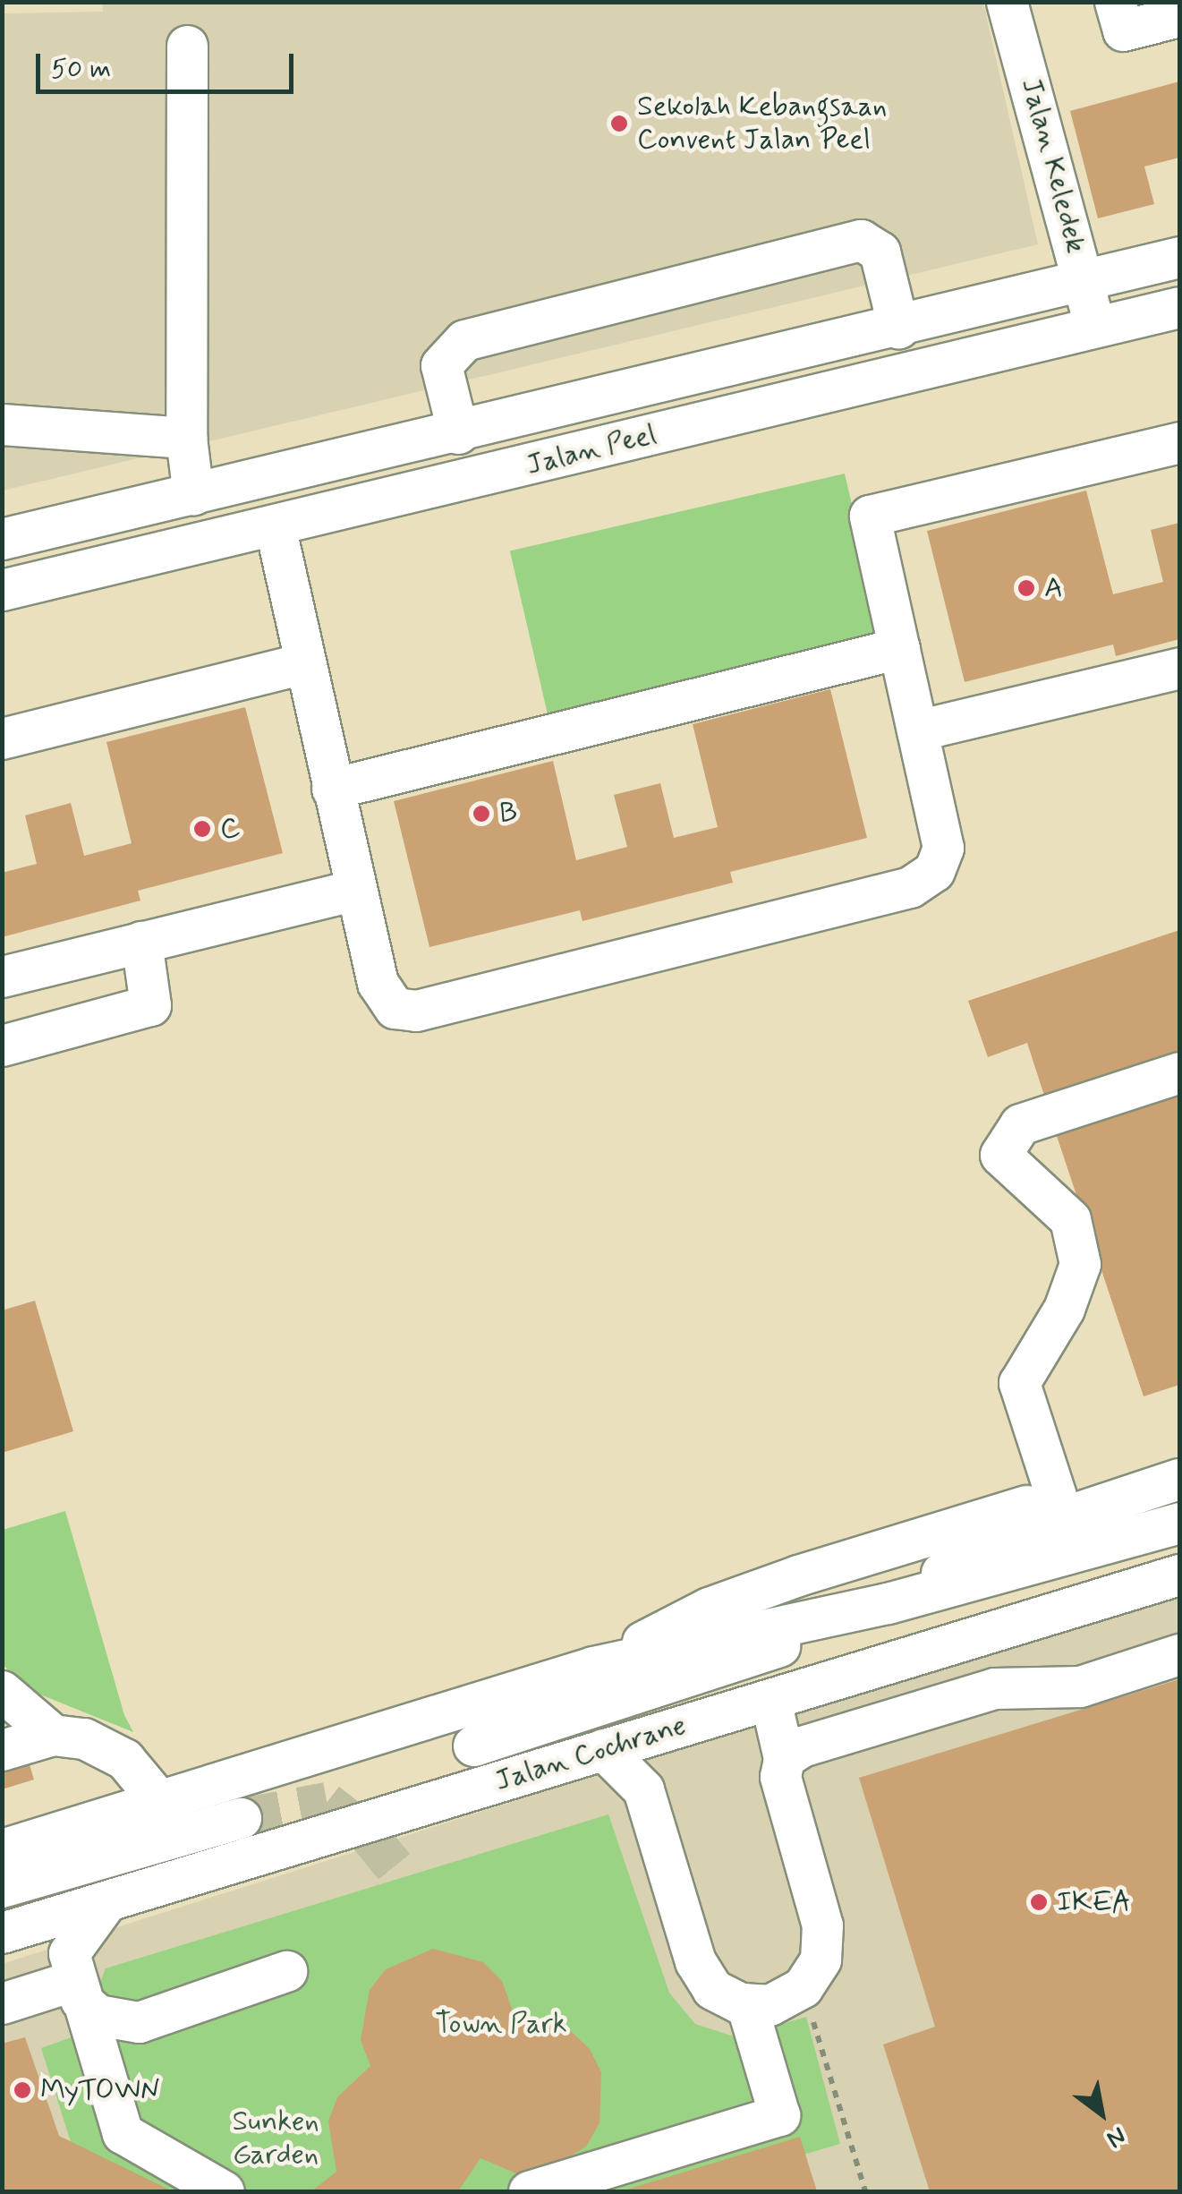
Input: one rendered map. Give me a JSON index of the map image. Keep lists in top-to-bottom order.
{
  "streets": {
    "street": ["Jalan Keledek", "Jalan Peel", "Jalan Cochrane"]
  },
  "crossings": [
    ["Jalan Keledek", "Jalan Peel"]
  ],
  "parks": ["Town Park", "Sunken Garden"],
  "places": [
    "Sekolah Kebangsaan Convent Jalan Peel",
    "A",
    "B",
    "C",
    "IKEA",
    "MyTOWN"
  ],
  "scale_bar": "50 m",
  "north": "bottom right"
}
